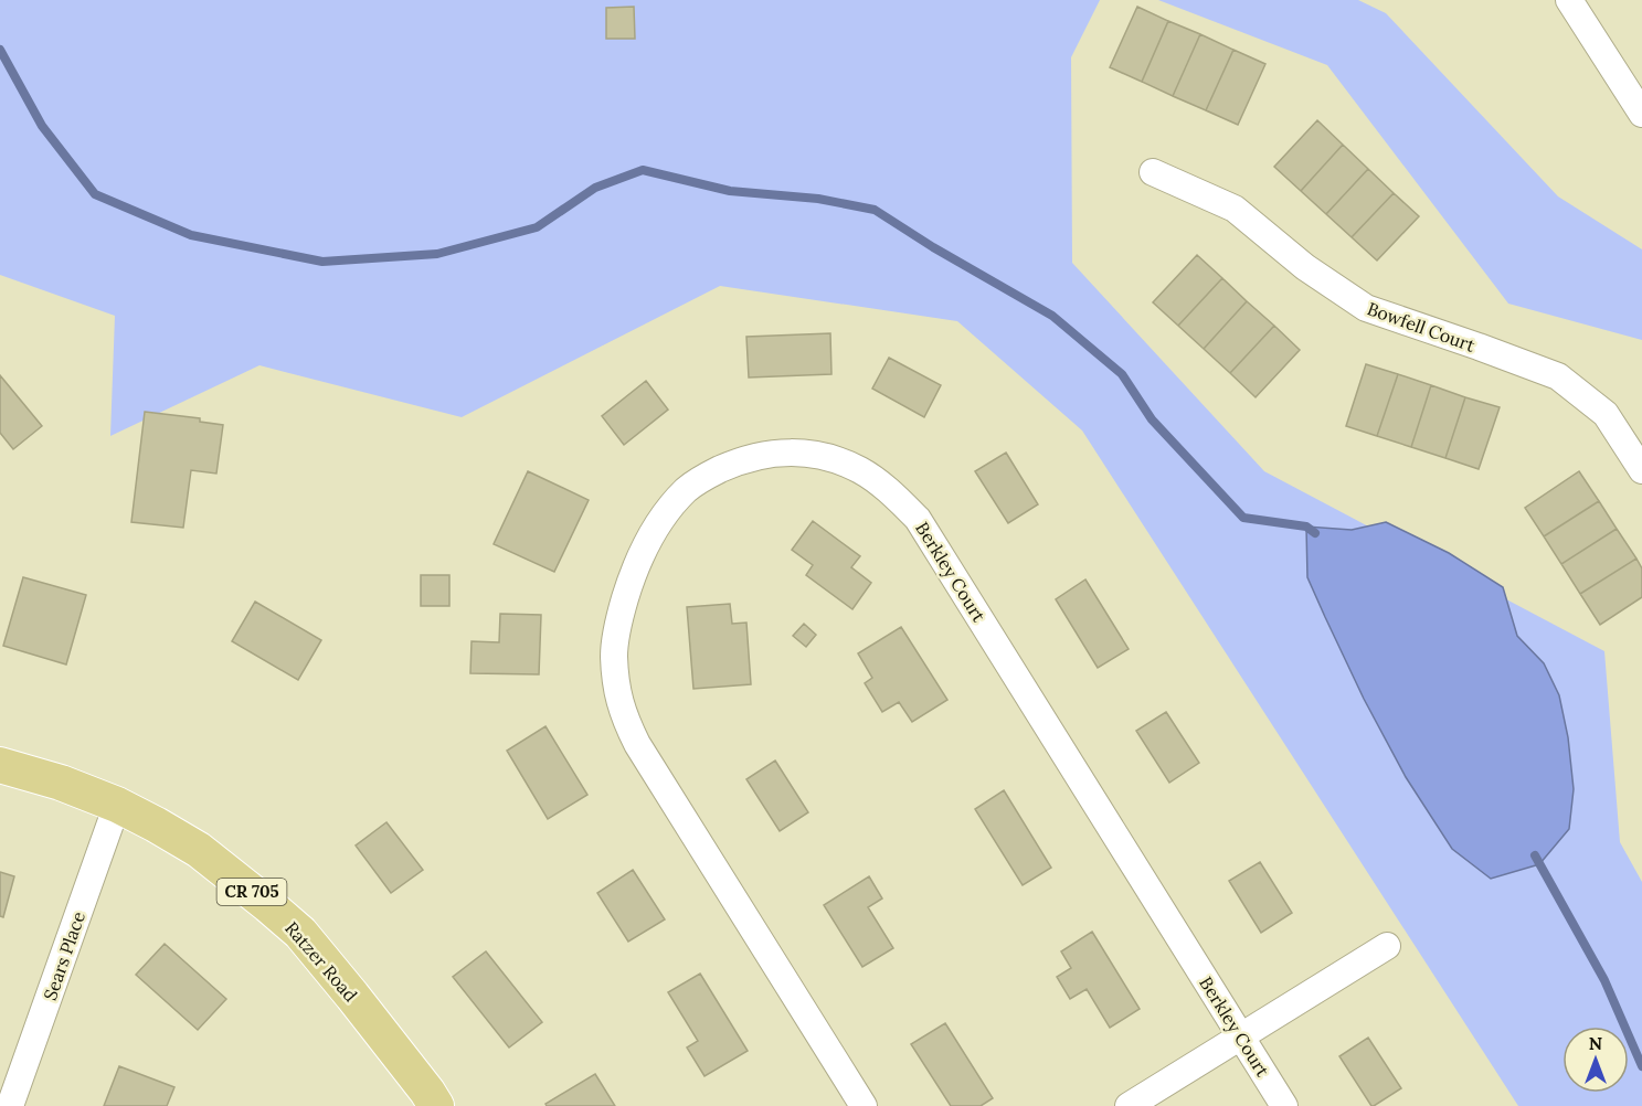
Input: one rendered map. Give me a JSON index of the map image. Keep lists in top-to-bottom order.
{
  "streets": {
    "main road": ["CR 705", "Ratzer Road"],
    "street": ["Bowfell Court", "Berkley Court", "Sears Place"]
  },
  "crossings": [
    ["Sears Place", "Ratzer Road"]
  ],
  "north": "top"
}
